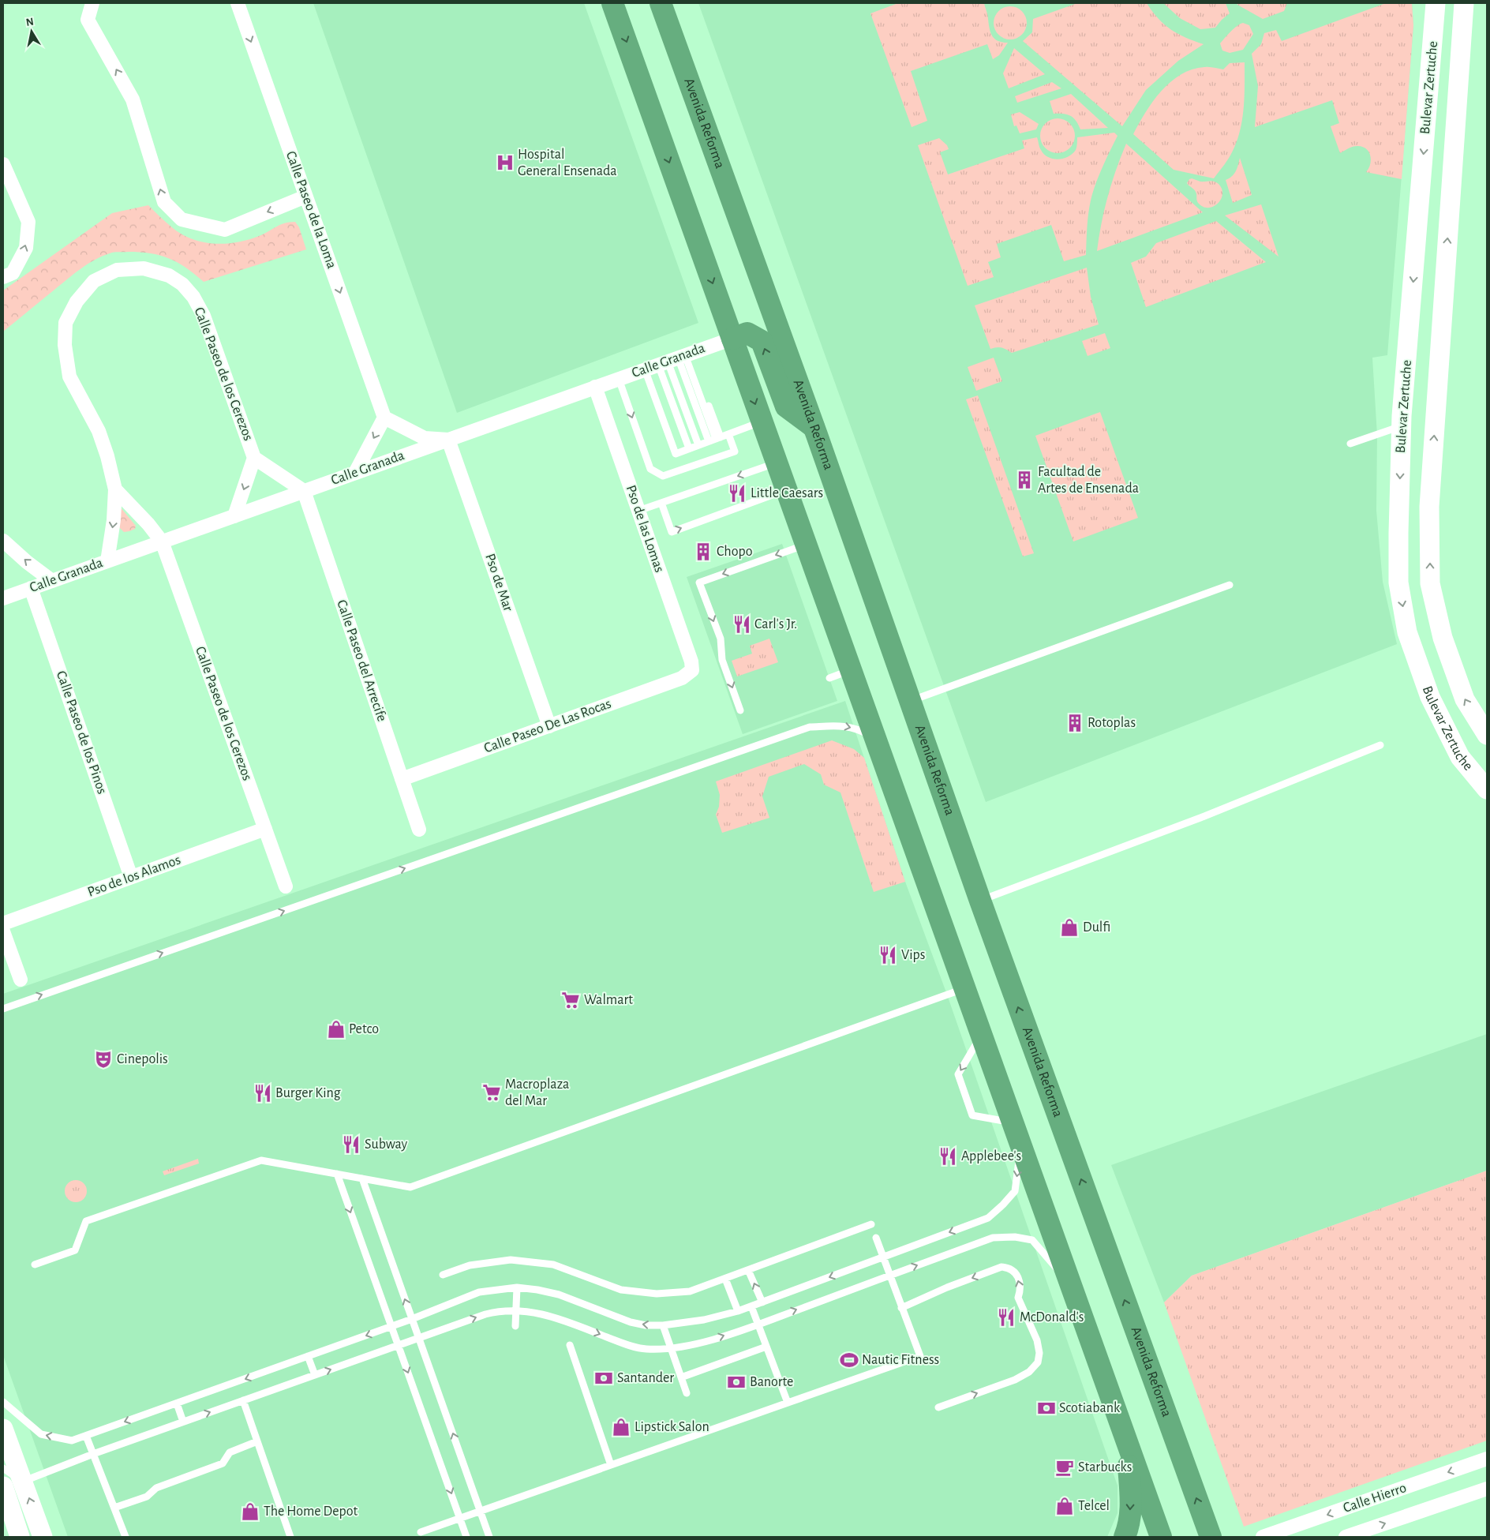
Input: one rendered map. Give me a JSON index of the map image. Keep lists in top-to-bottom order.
{
  "streets": {
    "highway": ["Avenida Reforma"],
    "main road": ["Bulevar Zertuche"],
    "street": [
      "Calle Paseo de la Loma",
      "Calle Granada",
      "Calle Paseo de los Cerezos",
      "Pso de las Lomas",
      "Pso de Mar",
      "Calle Paseo del Arrecife",
      "Calle Paseo De Las Rocas",
      "Calle Paseo de los Pinos",
      "Pso de los Alamos",
      "Calle Hierro"
    ]
  },
  "crossings": [
    ["Calle Granada", "Calle Paseo de los Cerezos"],
    ["Calle Granada", "Pso de las Lomas"],
    ["Calle Granada", "Pso de Mar"],
    ["Calle Granada", "Calle Paseo del Arrecife"],
    ["Calle Granada", "Calle Paseo de los Pinos"],
    ["Calle Paseo de los Cerezos", "Pso de los Alamos"],
    ["Pso de las Lomas", "Calle Paseo De Las Rocas"],
    ["Pso de Mar", "Calle Paseo De Las Rocas"],
    ["Calle Paseo del Arrecife", "Calle Paseo De Las Rocas"],
    ["Calle Paseo de los Pinos", "Pso de los Alamos"]
  ],
  "one_way": ["Calle Paseo de la Loma"],
  "places": {
    "hospital": ["Hospital General Ensenada"],
    "building": ["Facultad de Artes de Ensenada", "Chopo", "Rotoplas"],
    "restaurant": [
      "Little Caesars",
      "Carl's Jr.",
      "Vips",
      "Burger King",
      "Subway",
      "Applebee's",
      "McDonald's"
    ],
    "shop": [
      "Dulfi",
      "Petco",
      "Lipstick Salon",
      "Telcel",
      "The Home Depot"
    ],
    "supermarket": ["Walmart", "Macroplaza del Mar"],
    "theatre": ["Cinepolis"],
    "sports": ["Nautic Fitness"],
    "bank": ["Santander", "Banorte", "Scotiabank"],
    "cafe": ["Starbucks"]
  },
  "north": "top"
}
